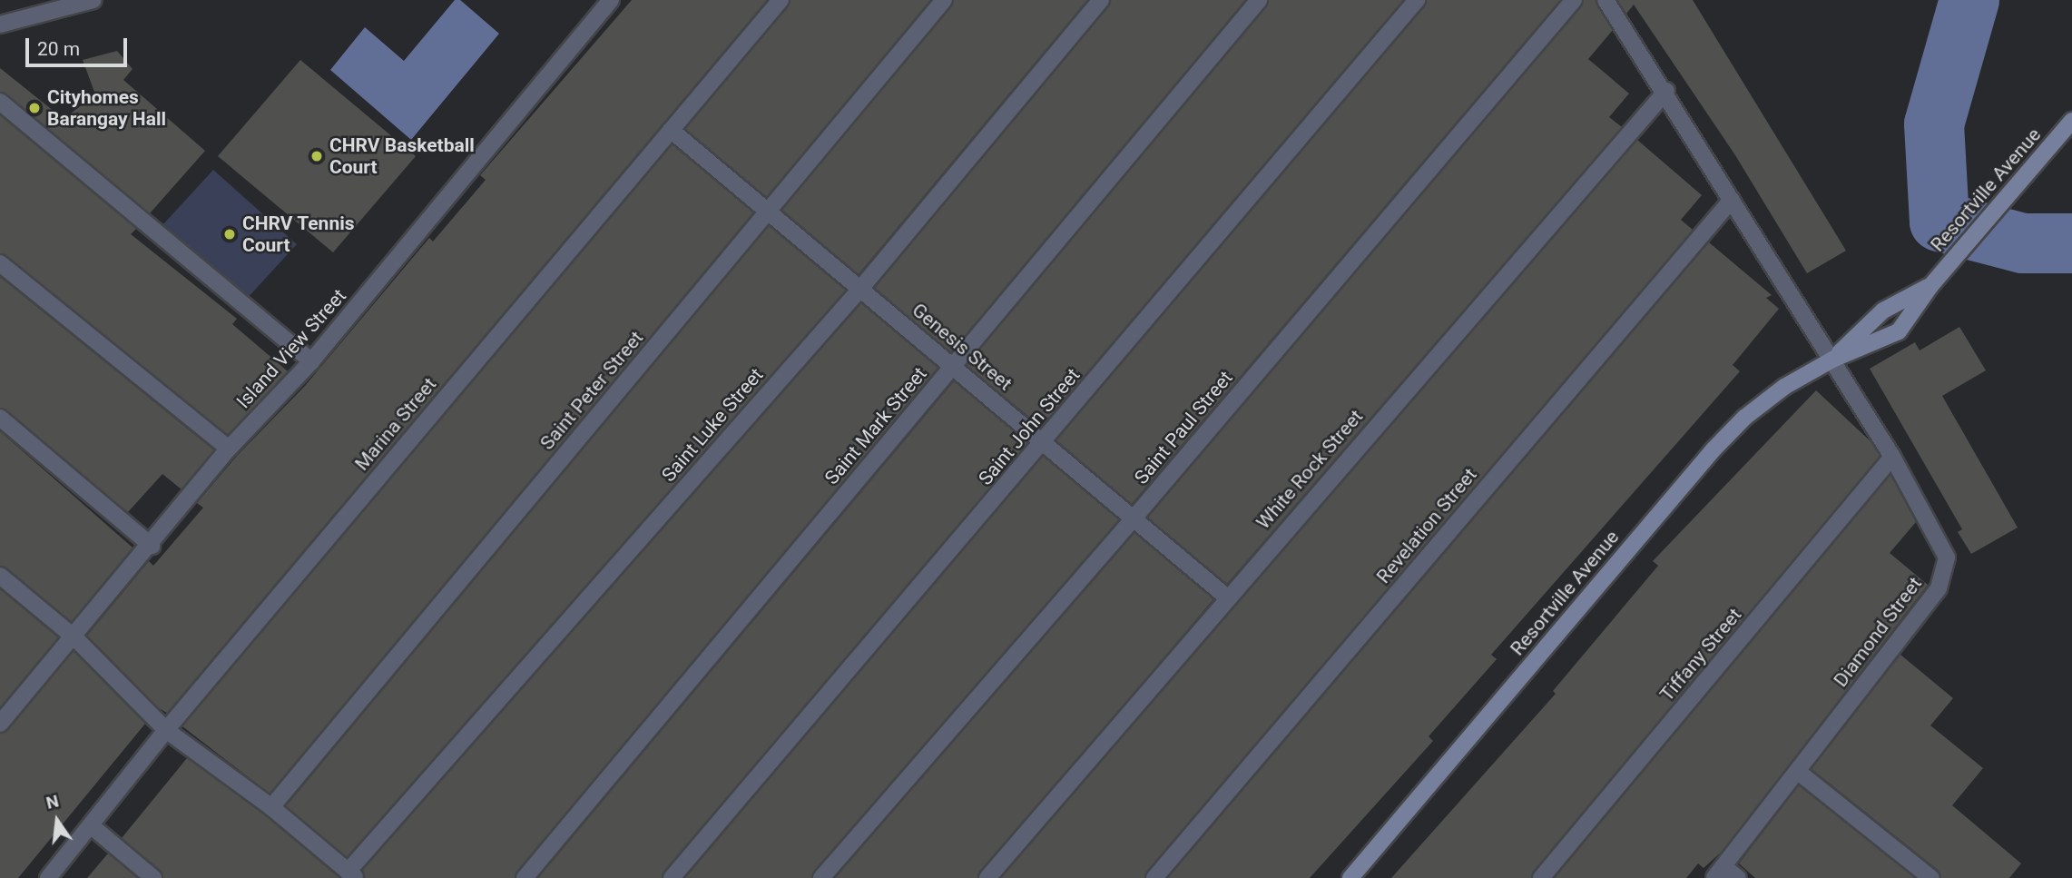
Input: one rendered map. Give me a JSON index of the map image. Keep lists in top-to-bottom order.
{
  "streets": {
    "street": [
      "Resortville Avenue",
      "Genesis Street",
      "Island View Street",
      "Saint Peter Street",
      "Marina Street",
      "Saint Luke Street",
      "Saint Mark Street",
      "Saint John Street",
      "Saint Paul Street",
      "White Rock Street",
      "Revelation Street",
      "Diamond Street",
      "Tiffany Street"
    ]
  },
  "crossings": [
    ["Resortville Avenue", "Diamond Street"],
    ["Genesis Street", "Saint Peter Street"],
    ["Genesis Street", "Marina Street"],
    ["Genesis Street", "Saint Luke Street"],
    ["Genesis Street", "Saint Mark Street"],
    ["Genesis Street", "Saint John Street"],
    ["Genesis Street", "Saint Paul Street"],
    ["Genesis Street", "White Rock Street"],
    ["White Rock Street", "Diamond Street"],
    ["Revelation Street", "Diamond Street"],
    ["Diamond Street", "Tiffany Street"]
  ],
  "places": ["Cityhomes Barangay Hall", "CHRV Basketball Court", "CHRV Tennis Court"],
  "scale_bar": "20 m",
  "north": "top"
}
